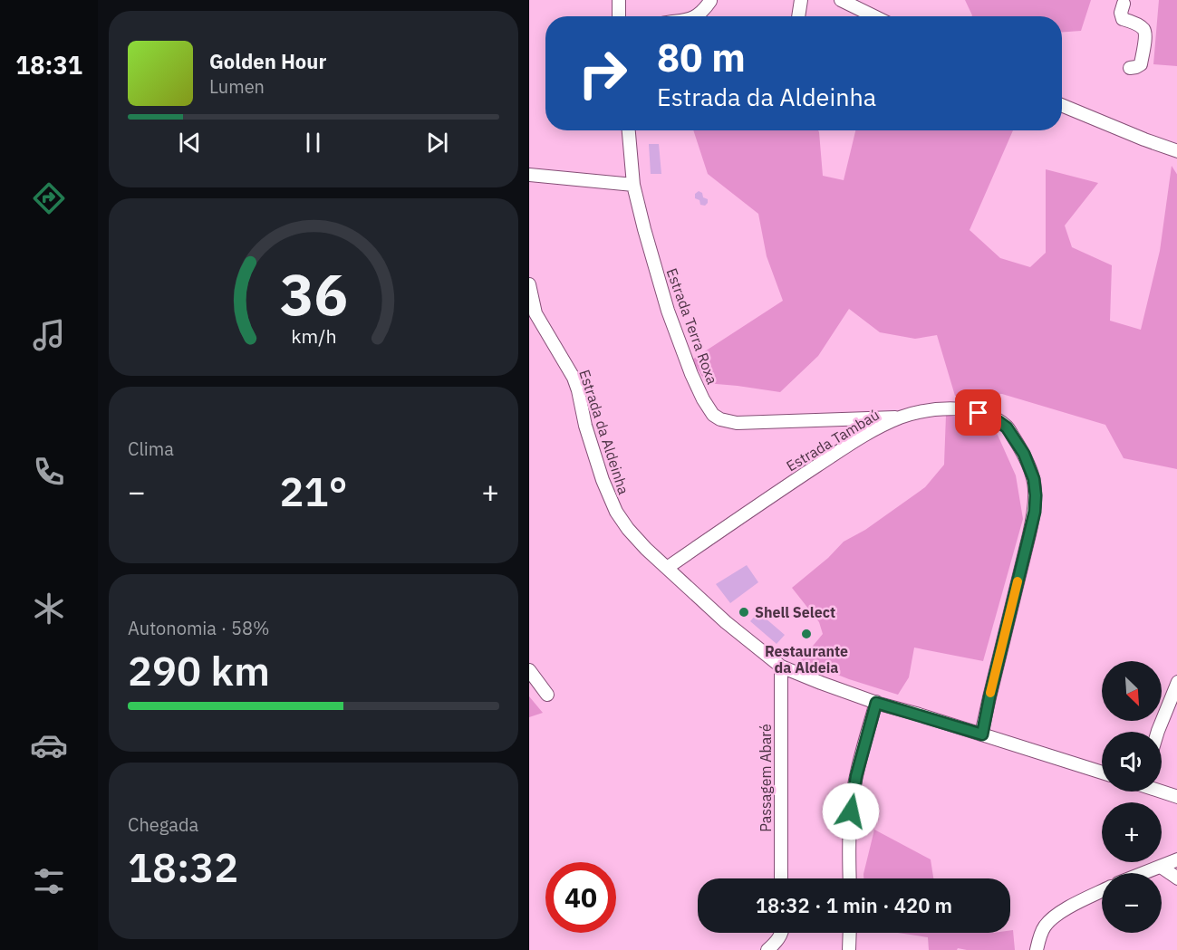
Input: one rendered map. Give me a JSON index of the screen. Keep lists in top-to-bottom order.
{
  "streets": {
    "street": [
      "Estrada Terra Roxa",
      "Estrada da Aldeinha",
      "Estrada Tambaú",
      "Passagem Abaré"
    ]
  },
  "crossings": [
    ["Estrada Terra Roxa", "Estrada Tambaú"],
    ["Estrada da Aldeinha", "Estrada Tambaú"],
    ["Estrada da Aldeinha", "Passagem Abaré"]
  ],
  "places": ["Shell Select", "Restaurante da Aldeia"],
  "north": "bottom right",
  "page": {
    "tabs": "18:31",
    "turn": ["80 m", "Estrada da Aldeinha"],
    "song": ["Golden Hour", "Lumen"],
    "tile": [
      "Clima",
      ["Autonomia · 58%", "290 km"],
      ["Chegada", "18:32"]
    ],
    "heat": ["−", "21°", "+"],
    "map_buttons": ["+", "−"],
    "limit": "40",
    "trip": "18:32 · 1 min · 420 m",
    "gauge": ["36", "km/h"]
  }
}
